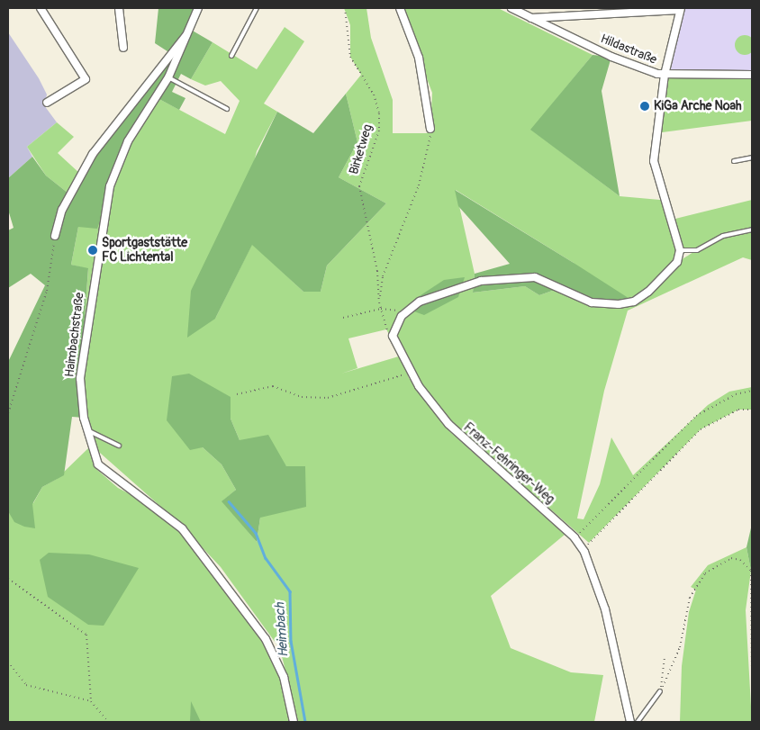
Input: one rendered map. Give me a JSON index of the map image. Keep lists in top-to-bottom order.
{
  "streets": {
    "street": ["Hildastraße", "Haimbachstraße", "Franz-Fehringer-Weg"],
    "path": ["Birketweg"]
  },
  "water": ["Heimbach"],
  "places": ["KiGa Arche Noah", "Sportgaststätte FC Lichtental"]
}
